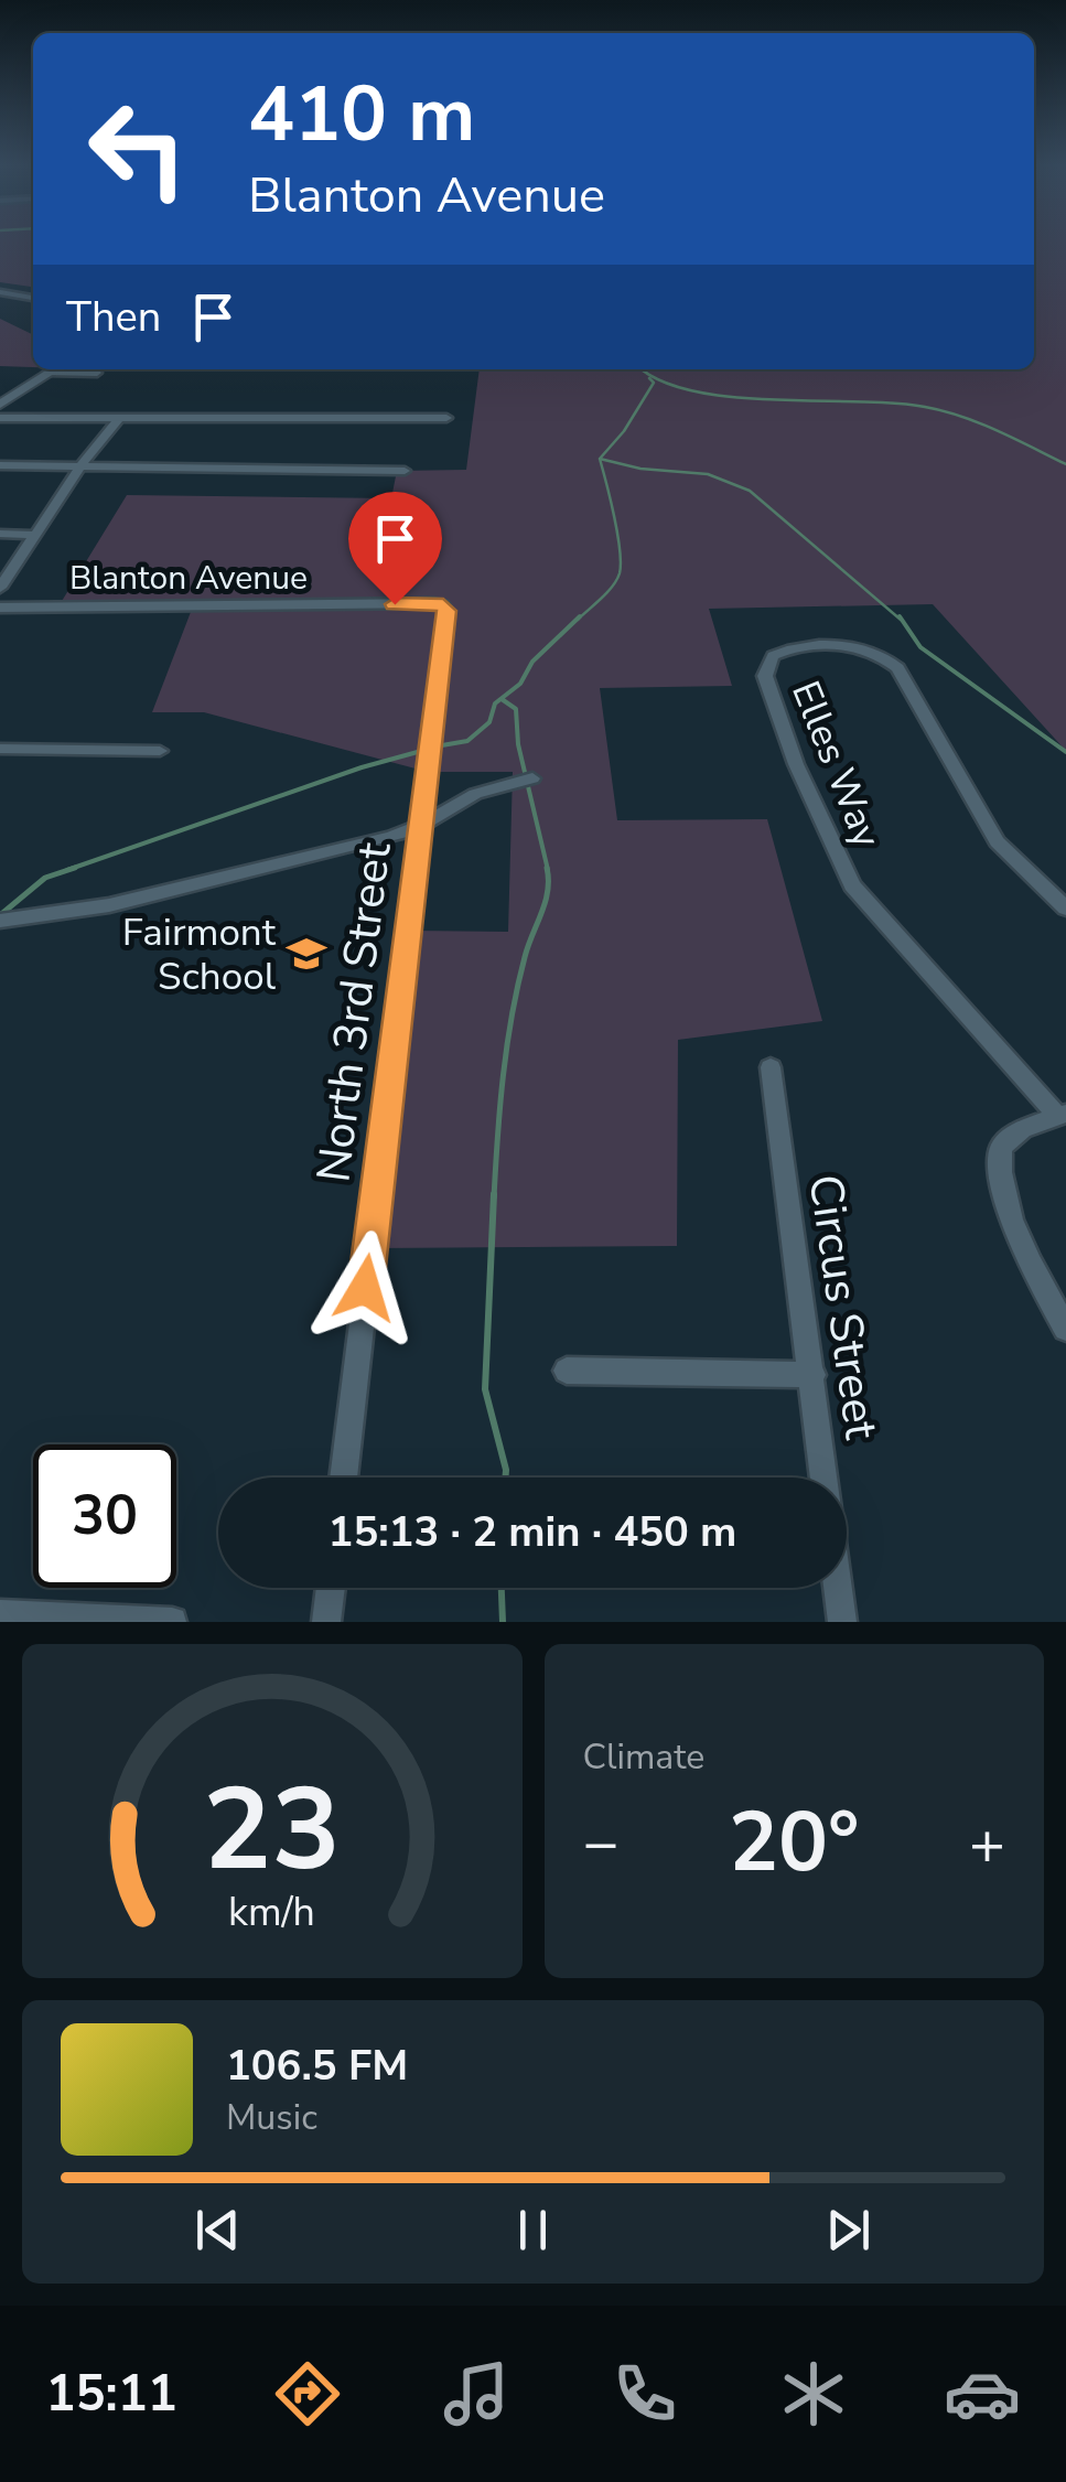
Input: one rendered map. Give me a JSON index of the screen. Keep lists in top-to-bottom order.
{
  "streets": {
    "street": [
      "Blanton Avenue",
      "Elles Way",
      "North 3rd Street",
      "Circus Street"
    ]
  },
  "crossings": [
    ["Blanton Avenue", "North 3rd Street"]
  ],
  "places": {
    "school or university": ["Fairmont School"]
  },
  "page": {
    "turn": ["410 m", "Blanton Avenue"],
    "then": "Then",
    "limit": "30",
    "trip": "15:13 · 2 min · 450 m",
    "tile": "Climate",
    "heat": ["−", "20°", "+"],
    "song": ["106.5 FM", "Music"],
    "tabs": "15:11",
    "gauge": ["23", "km/h"]
  }
}
